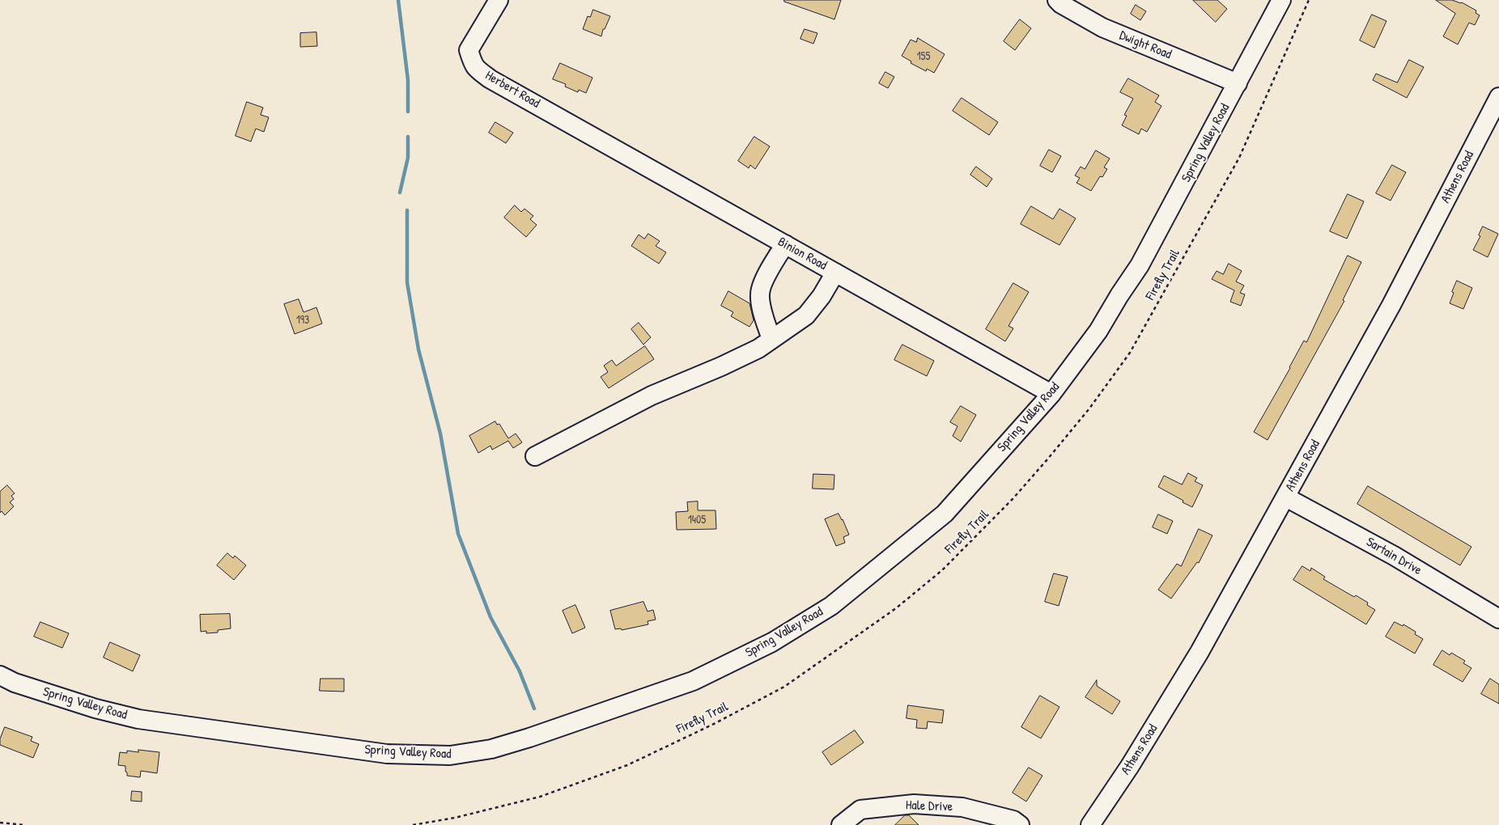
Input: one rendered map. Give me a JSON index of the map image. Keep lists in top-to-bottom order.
{
  "streets": {
    "street": [
      "Dwight Road",
      "Herbert Road",
      "Spring Valley Road",
      "Athens Road",
      "Binion Road",
      "Sartain Drive",
      "Hale Drive"
    ],
    "path": ["Firefly Trail"]
  },
  "crossings": [
    ["Dwight Road", "Spring Valley Road"],
    ["Herbert Road", "Binion Road"],
    ["Spring Valley Road", "Binion Road"],
    ["Athens Road", "Sartain Drive"]
  ],
  "house_numbers": ["155", "193", "1405"]
}
